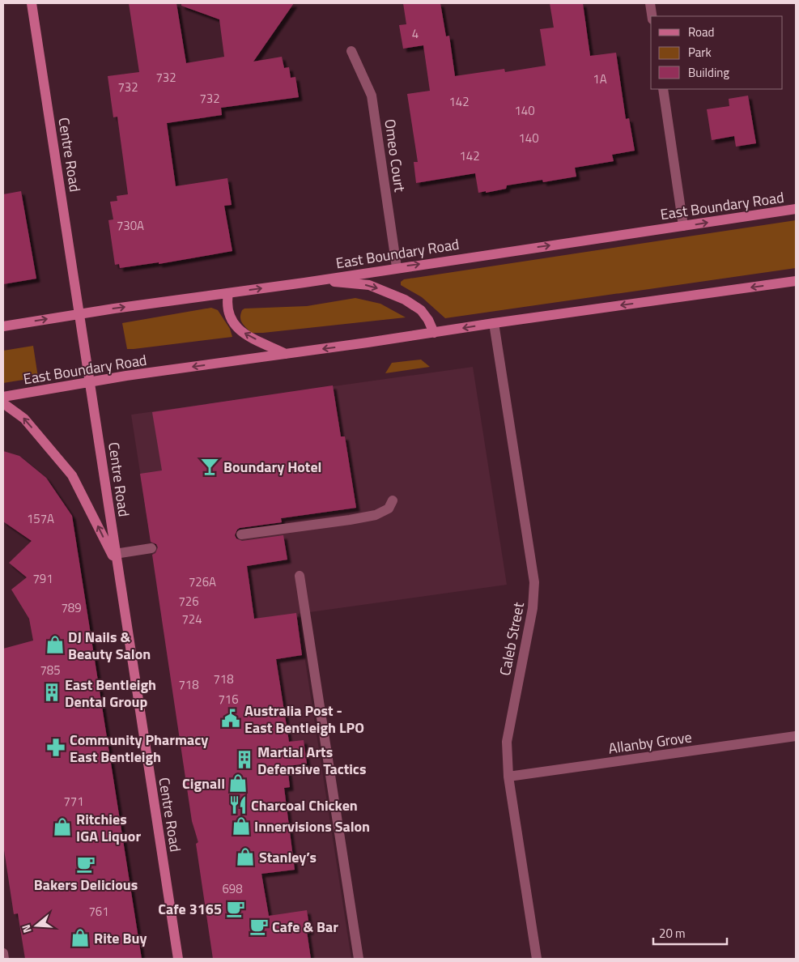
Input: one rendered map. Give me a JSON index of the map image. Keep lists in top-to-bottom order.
{
  "streets": {
    "main road": ["Centre Road", "East Boundary Road"],
    "street": ["Omeo Court", "Caleb Street", "Allanby Grove"]
  },
  "crossings": [
    ["Centre Road", "East Boundary Road"],
    ["Omeo Court", "East Boundary Road"],
    ["East Boundary Road", "Caleb Street"],
    ["Caleb Street", "Allanby Grove"]
  ],
  "places": {
    "bar": ["Boundary Hotel"],
    "shop": [
      "DJ Nails & Beauty Salon",
      "Cignall",
      "Innervisions Salon",
      "Ritchies IGA Liquor",
      "Stanley’s",
      "Rite Buy"
    ],
    "building": ["East Bentleigh Dental Group", "Martial Arts Defensive Tactics"],
    "public building": ["Australia Post - East Bentleigh LPO"],
    "pharmacy": ["Community Pharmacy East Bentleigh"],
    "restaurant": ["Charcoal Chicken"],
    "cafe": ["Bakers Delicious", "Cafe 3165", "Cafe & Bar"]
  },
  "house_numbers": [
    "4",
    "732",
    "1A",
    "732",
    "732",
    "142",
    "140",
    "140",
    "142",
    "730A",
    "157A",
    "791",
    "726A",
    "726",
    "789",
    "724",
    "785",
    "718",
    "718",
    "716",
    "771",
    "698",
    "761"
  ],
  "legend": ["Road", "Park", "Building"],
  "scale_bar": "20 m",
  "north": "left"
}
